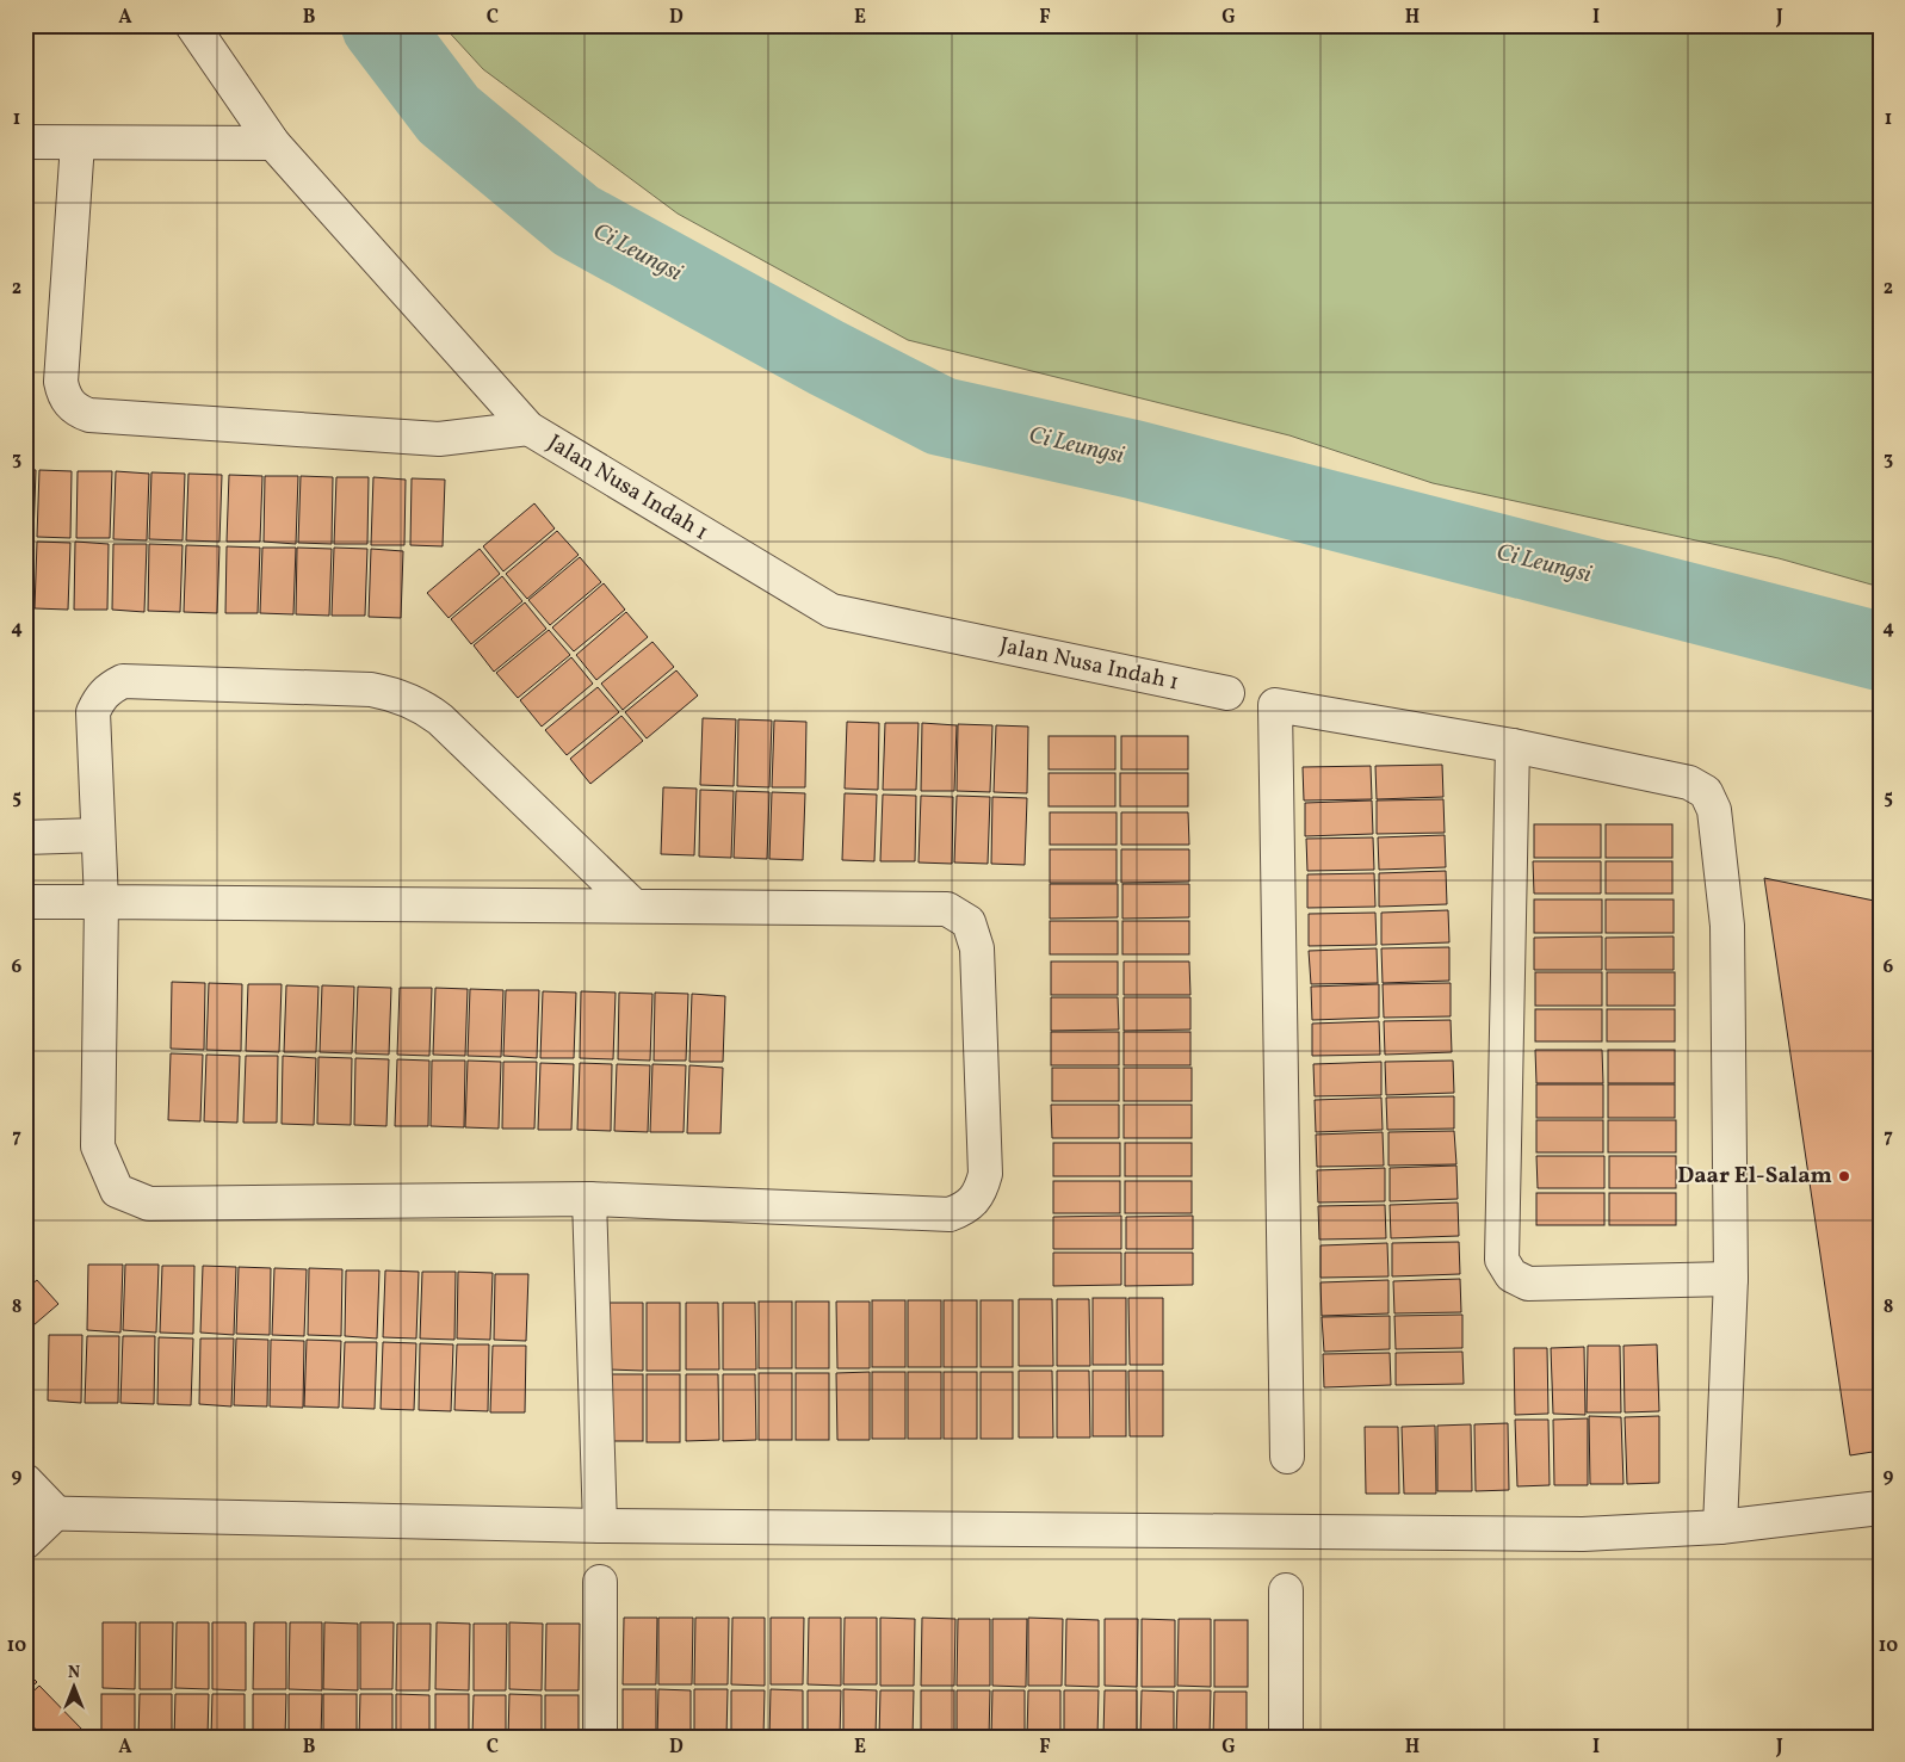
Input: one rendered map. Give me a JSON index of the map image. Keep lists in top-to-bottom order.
{
  "streets": {
    "street": ["Jalan Nusa Indah 1"]
  },
  "water": ["Ci Leungsi"],
  "places": ["Daar El-Salam"],
  "north": "top",
  "grid": {
    "columns": [
      "A",
      "B",
      "C",
      "D",
      "E",
      "F",
      "G",
      "H",
      "I",
      "J"
    ],
    "rows": [
      "1",
      "2",
      "3",
      "4",
      "5",
      "6",
      "7",
      "8",
      "9",
      "10"
    ]
  }
}
